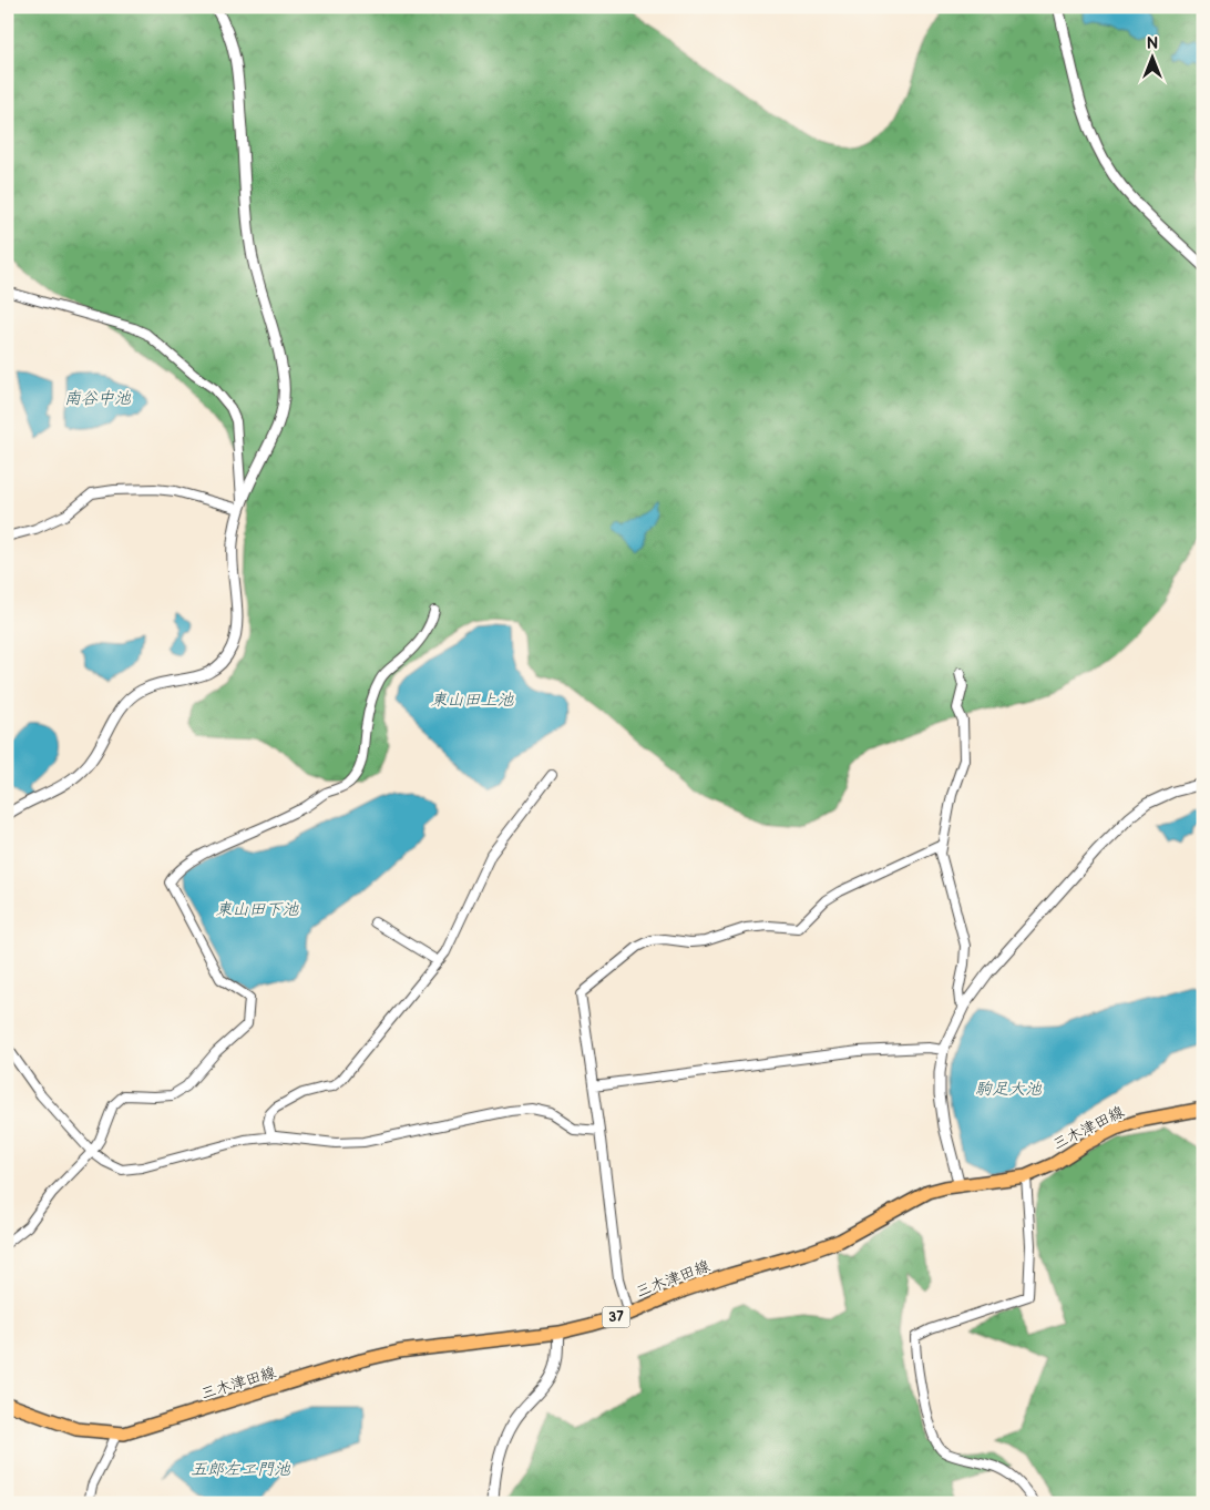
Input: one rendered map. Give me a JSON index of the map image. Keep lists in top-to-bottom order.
{
  "streets": {
    "main road": ["三木津田線", "37"]
  },
  "water": [
    "南谷中池",
    "東山田上池",
    "東山田下池",
    "駒足大池",
    "五郎左ヱ門池"
  ],
  "north": "top"
}
